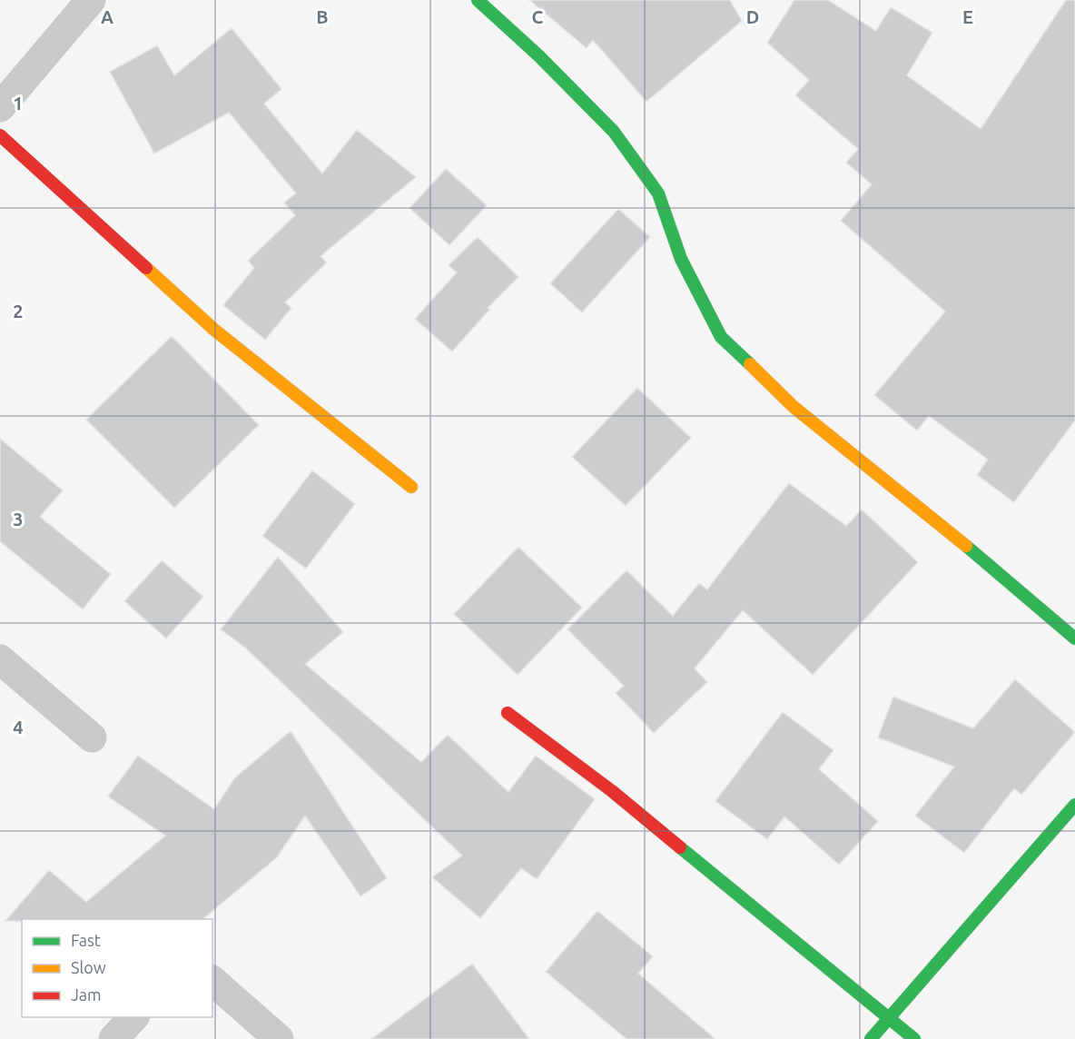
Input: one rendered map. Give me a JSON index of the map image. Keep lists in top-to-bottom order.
{
  "legend": ["Fast", "Slow", "Jam"],
  "grid": {
    "columns": [
      "A",
      "B",
      "C",
      "D",
      "E"
    ],
    "rows": [
      "1",
      "2",
      "3",
      "4"
    ]
  }
}
